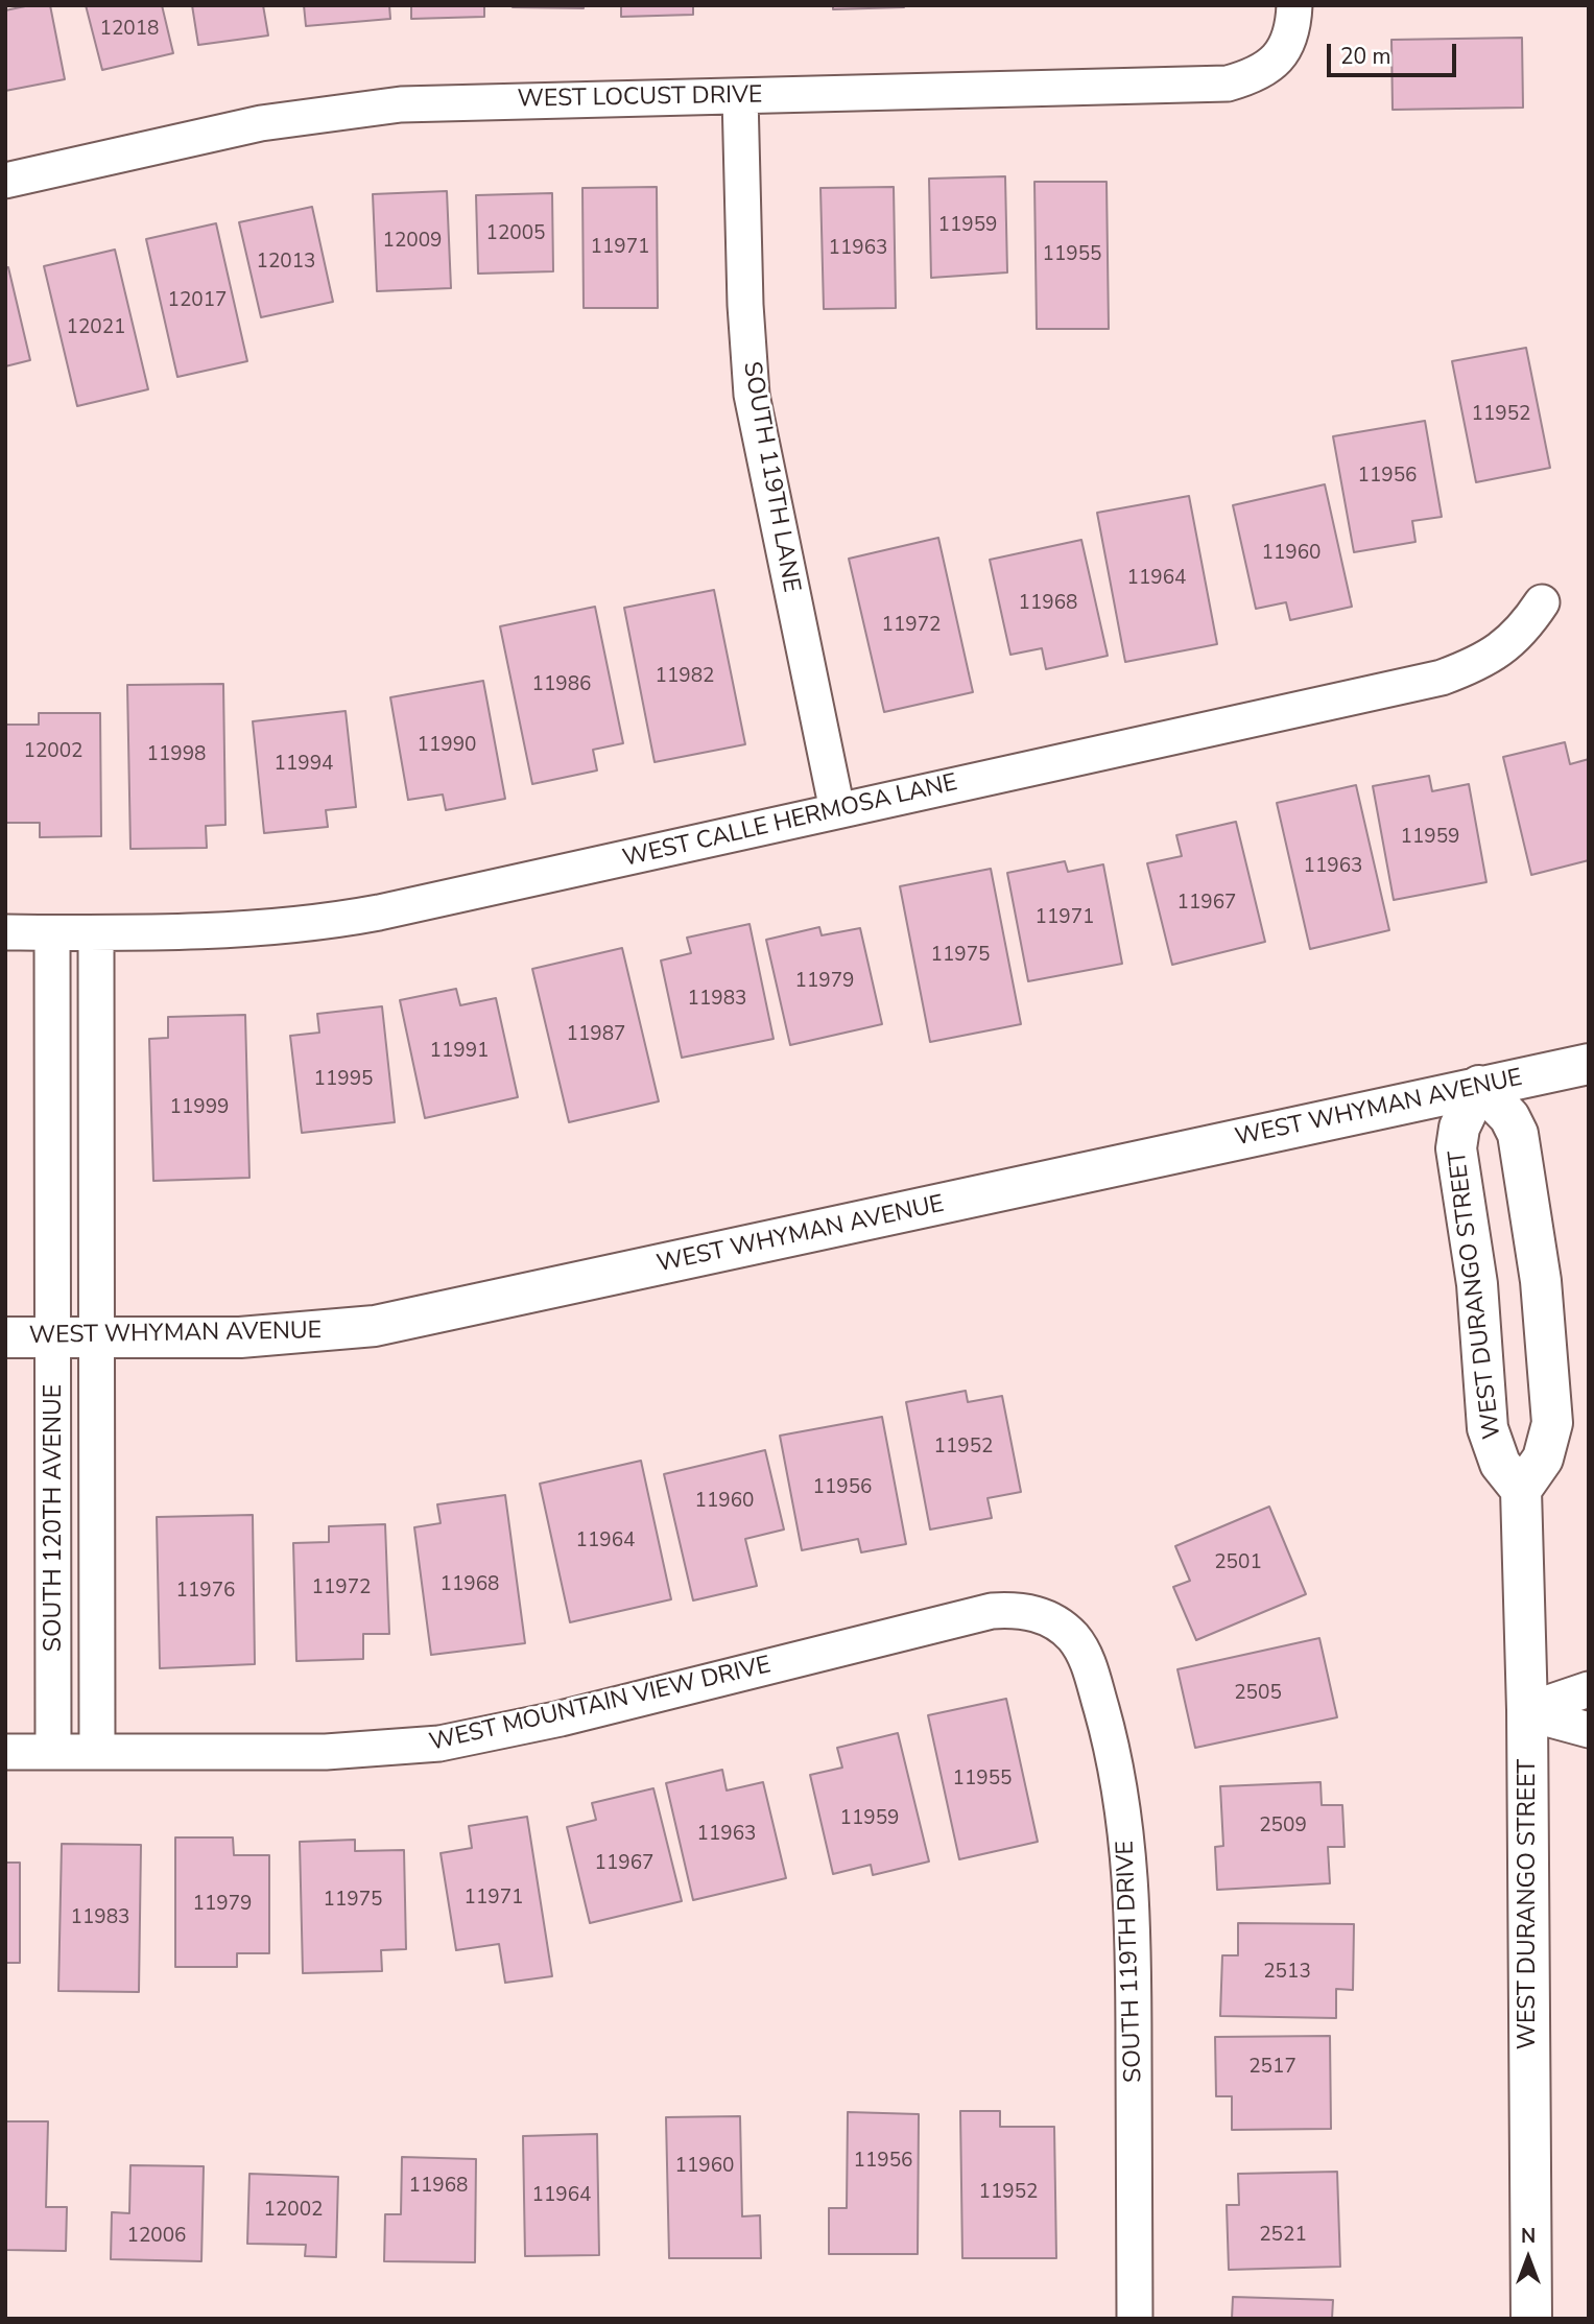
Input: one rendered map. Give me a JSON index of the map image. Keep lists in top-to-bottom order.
{
  "streets": {
    "street": [
      "WEST LOCUST DRIVE",
      "SOUTH 119TH LANE",
      "WEST CALLE HERMOSA LANE",
      "WEST WHYMAN AVENUE",
      "WEST DURANGO STREET",
      "SOUTH 120TH AVENUE",
      "WEST MOUNTAIN VIEW DRIVE",
      "SOUTH 119TH DRIVE"
    ]
  },
  "crossings": [
    ["WEST LOCUST DRIVE", "SOUTH 119TH LANE"],
    ["SOUTH 119TH LANE", "WEST CALLE HERMOSA LANE"],
    ["WEST CALLE HERMOSA LANE", "SOUTH 120TH AVENUE"],
    ["WEST WHYMAN AVENUE", "WEST DURANGO STREET"],
    ["WEST WHYMAN AVENUE", "SOUTH 120TH AVENUE"],
    ["SOUTH 120TH AVENUE", "WEST MOUNTAIN VIEW DRIVE"],
    ["WEST MOUNTAIN VIEW DRIVE", "SOUTH 119TH DRIVE"]
  ],
  "house_numbers": [
    "12018",
    "11959",
    "12005",
    "12009",
    "11971",
    "11963",
    "11955",
    "12013",
    "12017",
    "12021",
    "11952",
    "11956",
    "11960",
    "11964",
    "11968",
    "11972",
    "11982",
    "11986",
    "11990",
    "12002",
    "11998",
    "11994",
    "11959",
    "11963",
    "11967",
    "11971",
    "11975",
    "11979",
    "11983",
    "11987",
    "11991",
    "11995",
    "11999",
    "11952",
    "11956",
    "11960",
    "11964",
    "2501",
    "11968",
    "11972",
    "11976",
    "2505",
    "11955",
    "11959",
    "2509",
    "11963",
    "11967",
    "11971",
    "11975",
    "11979",
    "11983",
    "2513",
    "2517",
    "11956",
    "11960",
    "11968",
    "11952",
    "11964",
    "12002",
    "2521",
    "12006"
  ],
  "scale_bar": "20 m",
  "north": "top"
}
